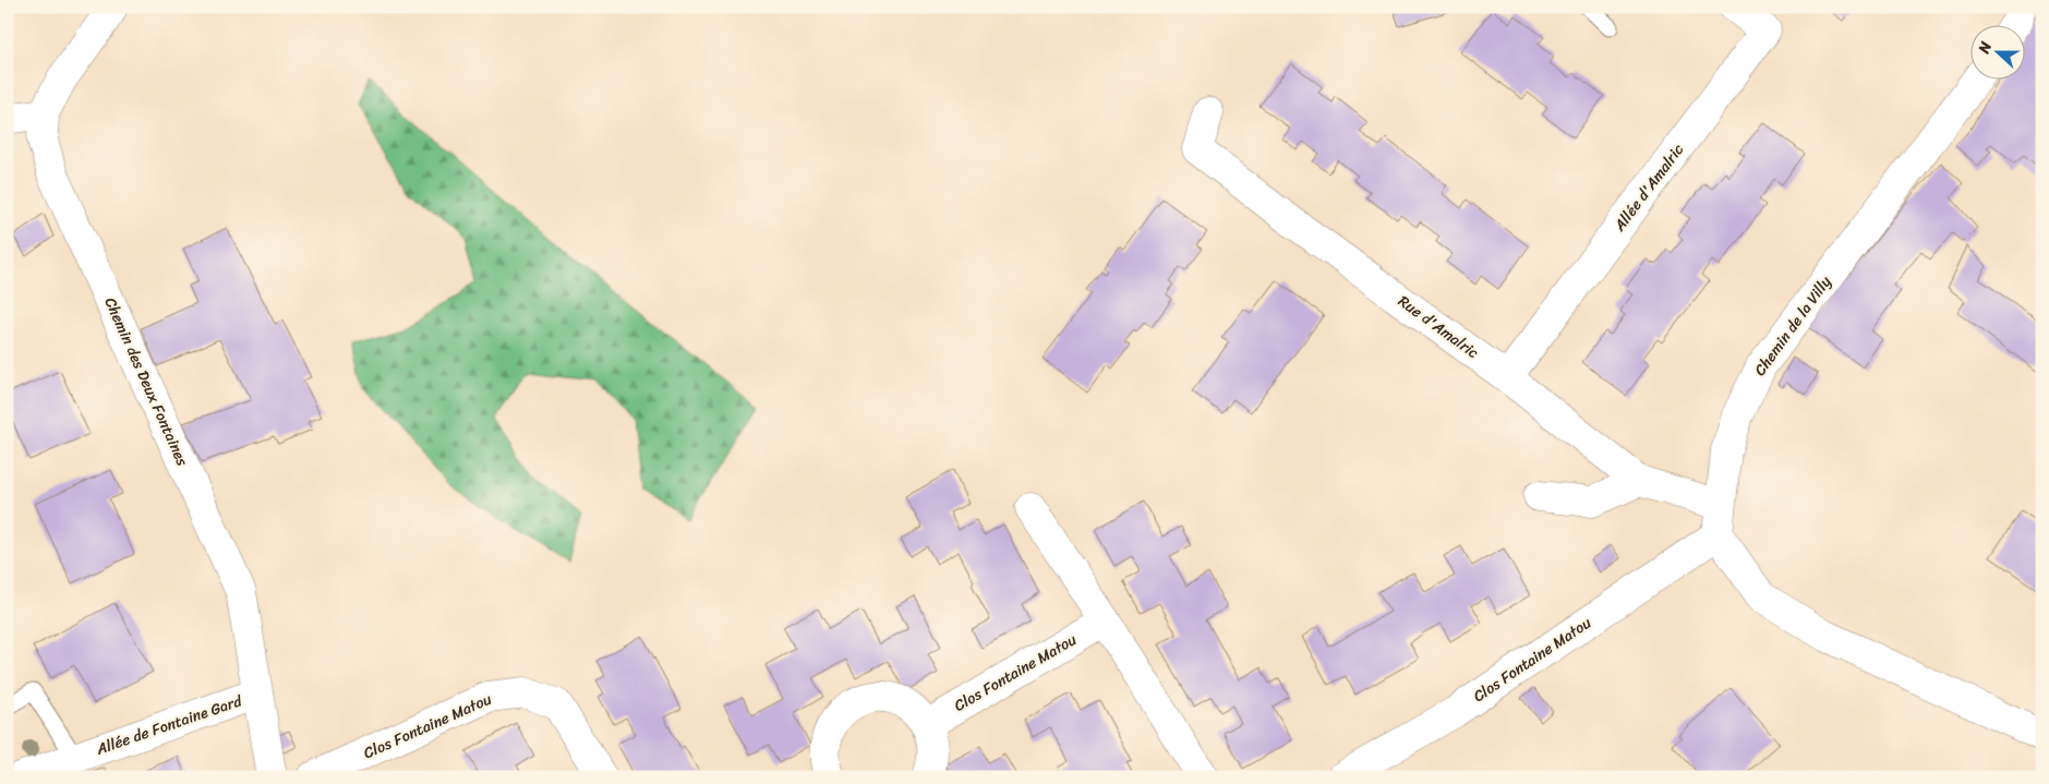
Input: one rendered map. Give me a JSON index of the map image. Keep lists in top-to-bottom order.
{
  "streets": {
    "street": [
      "Allée d'Amalric",
      "Chemin de la Villy",
      "Rue d'Amalric",
      "Chemin des Deux Fontaines",
      "Clos Fontaine Matou",
      "Allée de Fontaine Gard"
    ]
  },
  "crossings": [
    ["Allée d'Amalric", "Rue d'Amalric"],
    ["Chemin de la Villy", "Rue d'Amalric"],
    ["Chemin de la Villy", "Clos Fontaine Matou"],
    ["Chemin des Deux Fontaines", "Allée de Fontaine Gard"]
  ],
  "north": "left"
}
